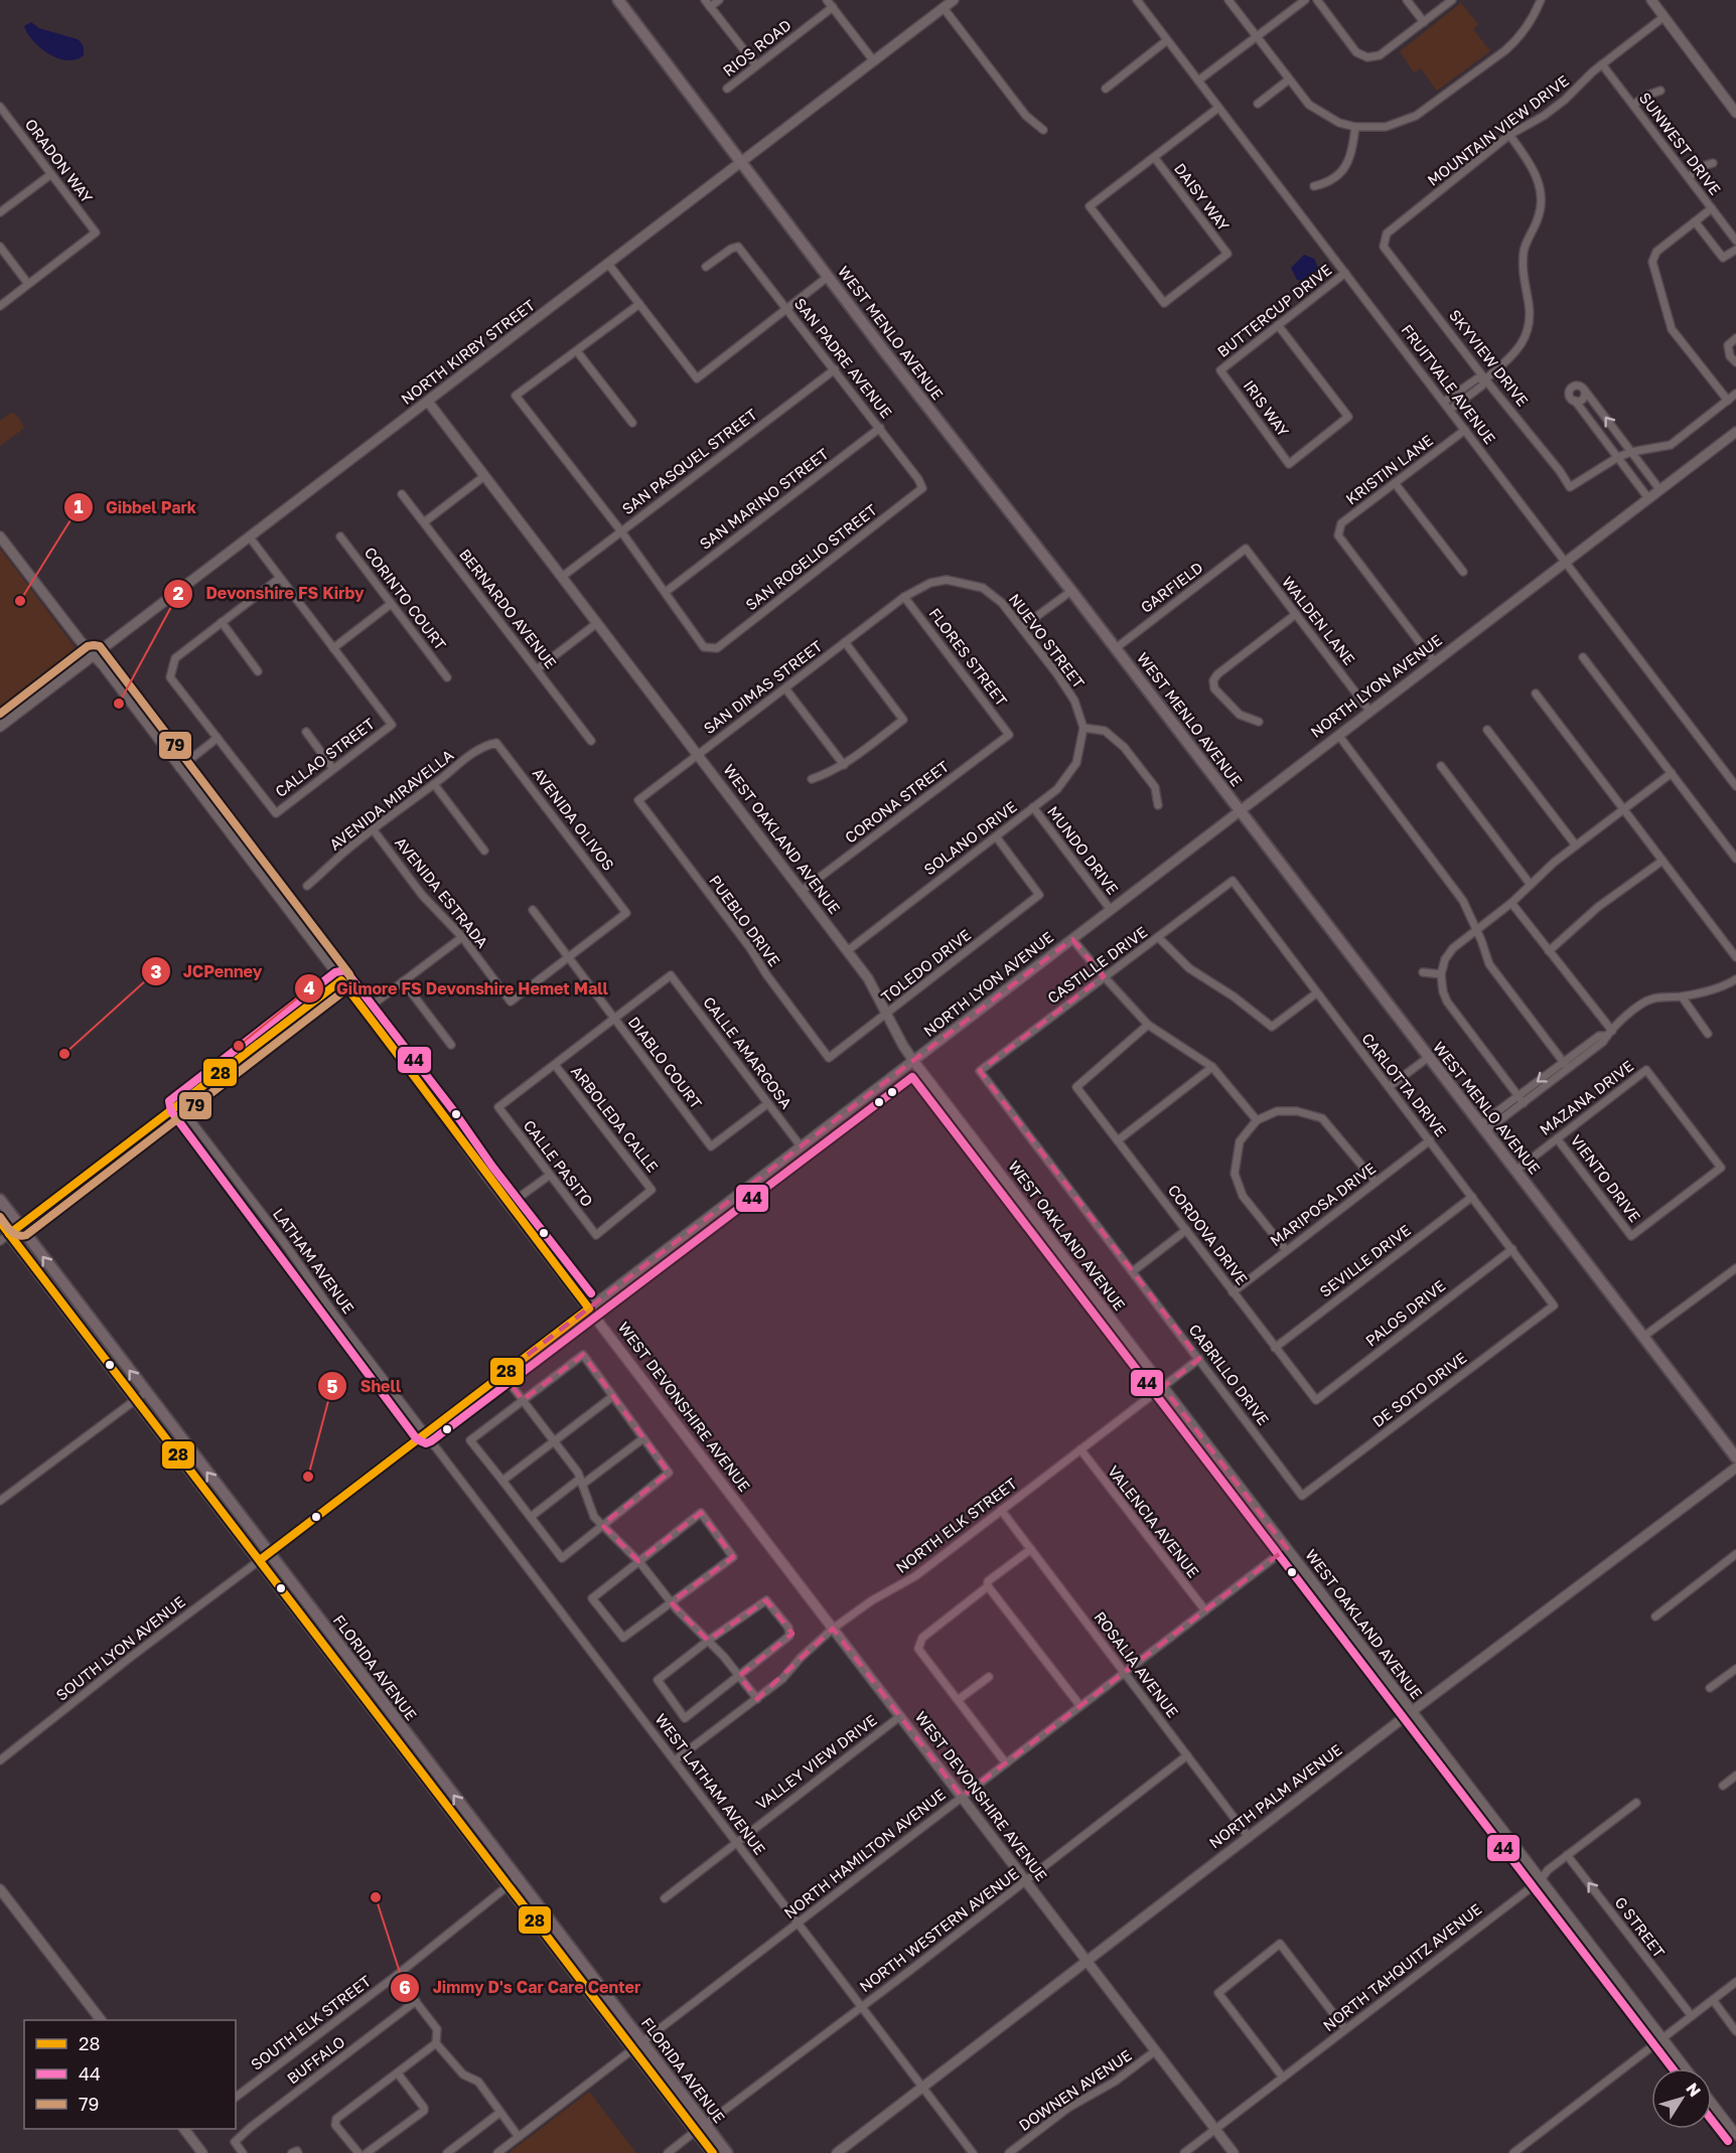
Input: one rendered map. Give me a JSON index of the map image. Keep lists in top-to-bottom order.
{
  "streets": {
    "main road": ["WEST MENLO AVENUE", "FLORIDA AVENUE"],
    "street": [
      "RIOS ROAD",
      "MOUNTAIN VIEW DRIVE",
      "SUNWEST DRIVE",
      "ORADON WAY",
      "DAISY WAY",
      "BUTTERCUP DRIVE",
      "NORTH KIRBY STREET",
      "SAN PADRE AVENUE",
      "SKYVIEW DRIVE",
      "FRUITVALE AVENUE",
      "IRIS WAY",
      "SAN PASQUEL STREET",
      "KRISTIN LANE",
      "SAN MARINO STREET",
      "SAN ROGELIO STREET",
      "GARFIELD",
      "CORINTO COURT",
      "BERNARDO AVENUE",
      "WALDEN LANE",
      "NUEVO STREET",
      "FLORES STREET",
      "NORTH LYON AVENUE",
      "SAN DIMAS STREET",
      "CALLAO STREET",
      "AVENIDA MIRAVELLA",
      "CORONA STREET",
      "AVENIDA OLIVOS",
      "SOLANO DRIVE",
      "WEST OAKLAND AVENUE",
      "MUNDO DRIVE",
      "AVENIDA ESTRADA",
      "PUEBLO DRIVE",
      "CASTILLE DRIVE",
      "TOLEDO DRIVE",
      "CALLE AMARGOSA",
      "DIABLO COURT",
      "CARLOTTA DRIVE",
      "MAZANA DRIVE",
      "ARBOLEDA CALLE",
      "CALLE PASITO",
      "VIENTO DRIVE",
      "MARIPOSA DRIVE",
      "CORDOVA DRIVE",
      "LATHAM AVENUE",
      "SEVILLE DRIVE",
      "PALOS DRIVE",
      "CABRILLO DRIVE",
      "DE SOTO DRIVE",
      "WEST DEVONSHIRE AVENUE",
      "VALENCIA AVENUE",
      "NORTH ELK STREET",
      "SOUTH LYON AVENUE",
      "ROSALIA AVENUE",
      "VALLEY VIEW DRIVE",
      "WEST LATHAM AVENUE",
      "NORTH PALM AVENUE",
      "NORTH HAMILTON AVENUE",
      "G STREET",
      "NORTH WESTERN AVENUE",
      "NORTH TAHQUITZ AVENUE",
      "SOUTH ELK STREET",
      "BUFFALO",
      "DOWNEN AVENUE"
    ]
  },
  "crossings": [
    ["MOUNTAIN VIEW DRIVE", "SUNWEST DRIVE"],
    ["MOUNTAIN VIEW DRIVE", "SKYVIEW DRIVE"],
    ["BUTTERCUP DRIVE", "FRUITVALE AVENUE"],
    ["BUTTERCUP DRIVE", "IRIS WAY"],
    ["WEST MENLO AVENUE", "NORTH KIRBY STREET"],
    ["WEST MENLO AVENUE", "GARFIELD"],
    ["WEST MENLO AVENUE", "NORTH LYON AVENUE"],
    ["WEST MENLO AVENUE", "MAZANA DRIVE"],
    ["NORTH KIRBY STREET", "WEST OAKLAND AVENUE"],
    ["NORTH KIRBY STREET", "WEST DEVONSHIRE AVENUE"],
    ["SAN PADRE AVENUE", "SAN PASQUEL STREET"],
    ["SAN PADRE AVENUE", "SAN MARINO STREET"],
    ["SAN PADRE AVENUE", "SAN ROGELIO STREET"],
    ["FRUITVALE AVENUE", "KRISTIN LANE"],
    ["FRUITVALE AVENUE", "NORTH LYON AVENUE"],
    ["SAN PASQUEL STREET", "WEST OAKLAND AVENUE"],
    ["KRISTIN LANE", "NORTH LYON AVENUE"],
    ["SAN MARINO STREET", "SAN ROGELIO STREET"],
    ["GARFIELD", "WALDEN LANE"],
    ["WALDEN LANE", "NORTH LYON AVENUE"],
    ["NUEVO STREET", "FLORES STREET"],
    ["NUEVO STREET", "SAN DIMAS STREET"],
    ["NUEVO STREET", "SOLANO DRIVE"],
    ["FLORES STREET", "SAN DIMAS STREET"],
    ["FLORES STREET", "CORONA STREET"],
    ["NORTH LYON AVENUE", "WEST OAKLAND AVENUE"],
    ["NORTH LYON AVENUE", "MUNDO DRIVE"],
    ["NORTH LYON AVENUE", "CALLE AMARGOSA"],
    ["NORTH LYON AVENUE", "LATHAM AVENUE"],
    ["NORTH LYON AVENUE", "WEST DEVONSHIRE AVENUE"],
    ["NORTH LYON AVENUE", "SOUTH LYON AVENUE"],
    ["NORTH LYON AVENUE", "FLORIDA AVENUE"],
    ["NORTH LYON AVENUE", "WEST LATHAM AVENUE"],
    ["SAN DIMAS STREET", "WEST OAKLAND AVENUE"],
    ["SAN DIMAS STREET", "PUEBLO DRIVE"],
    ["AVENIDA MIRAVELLA", "AVENIDA OLIVOS"],
    ["AVENIDA MIRAVELLA", "AVENIDA ESTRADA"],
    ["CORONA STREET", "WEST OAKLAND AVENUE"],
    ["AVENIDA OLIVOS", "AVENIDA ESTRADA"],
    ["AVENIDA OLIVOS", "DIABLO COURT"],
    ["SOLANO DRIVE", "WEST OAKLAND AVENUE"],
    ["SOLANO DRIVE", "MUNDO DRIVE"],
    ["SOLANO DRIVE", "TOLEDO DRIVE"],
    ["WEST OAKLAND AVENUE", "TOLEDO DRIVE"],
    ["WEST OAKLAND AVENUE", "NORTH ELK STREET"],
    ["WEST OAKLAND AVENUE", "NORTH PALM AVENUE"],
    ["WEST OAKLAND AVENUE", "NORTH HAMILTON AVENUE"],
    ["WEST OAKLAND AVENUE", "NORTH TAHQUITZ AVENUE"],
    ["AVENIDA ESTRADA", "DIABLO COURT"],
    ["PUEBLO DRIVE", "TOLEDO DRIVE"],
    ["CASTILLE DRIVE", "CARLOTTA DRIVE"],
    ["CASTILLE DRIVE", "CABRILLO DRIVE"],
    ["CALLE AMARGOSA", "DIABLO COURT"],
    ["CARLOTTA DRIVE", "MARIPOSA DRIVE"],
    ["CARLOTTA DRIVE", "SEVILLE DRIVE"],
    ["CARLOTTA DRIVE", "PALOS DRIVE"],
    ["CARLOTTA DRIVE", "DE SOTO DRIVE"],
    ["MAZANA DRIVE", "VIENTO DRIVE"],
    ["ARBOLEDA CALLE", "CALLE PASITO"],
    ["MARIPOSA DRIVE", "CORDOVA DRIVE"],
    ["CORDOVA DRIVE", "SEVILLE DRIVE"],
    ["CORDOVA DRIVE", "PALOS DRIVE"],
    ["LATHAM AVENUE", "WEST LATHAM AVENUE"],
    ["CABRILLO DRIVE", "DE SOTO DRIVE"],
    ["CABRILLO DRIVE", "NORTH ELK STREET"],
    ["WEST DEVONSHIRE AVENUE", "NORTH ELK STREET"],
    ["WEST DEVONSHIRE AVENUE", "VALLEY VIEW DRIVE"],
    ["WEST DEVONSHIRE AVENUE", "NORTH PALM AVENUE"],
    ["WEST DEVONSHIRE AVENUE", "NORTH HAMILTON AVENUE"],
    ["WEST DEVONSHIRE AVENUE", "NORTH WESTERN AVENUE"],
    ["WEST DEVONSHIRE AVENUE", "NORTH TAHQUITZ AVENUE"],
    ["WEST DEVONSHIRE AVENUE", "DOWNEN AVENUE"],
    ["VALENCIA AVENUE", "NORTH ELK STREET"],
    ["VALENCIA AVENUE", "NORTH HAMILTON AVENUE"],
    ["NORTH ELK STREET", "ROSALIA AVENUE"],
    ["NORTH ELK STREET", "WEST LATHAM AVENUE"],
    ["SOUTH LYON AVENUE", "FLORIDA AVENUE"],
    ["ROSALIA AVENUE", "NORTH PALM AVENUE"],
    ["ROSALIA AVENUE", "NORTH HAMILTON AVENUE"],
    ["ROSALIA AVENUE", "NORTH WESTERN AVENUE"],
    ["FLORIDA AVENUE", "NORTH HAMILTON AVENUE"],
    ["FLORIDA AVENUE", "NORTH WESTERN AVENUE"],
    ["FLORIDA AVENUE", "SOUTH ELK STREET"],
    ["VALLEY VIEW DRIVE", "WEST LATHAM AVENUE"],
    ["WEST LATHAM AVENUE", "NORTH PALM AVENUE"],
    ["WEST LATHAM AVENUE", "NORTH HAMILTON AVENUE"],
    ["WEST LATHAM AVENUE", "NORTH WESTERN AVENUE"],
    ["G STREET", "NORTH TAHQUITZ AVENUE"]
  ],
  "one_way": ["G STREET"],
  "places": [
    "Gibbel Park",
    "Devonshire FS Kirby",
    "Gilmore FS Devonshire Hemet Mall",
    "JCPenney",
    "Shell",
    "Jimmy D's Car Care Center"
  ],
  "lines": ["transit line 79", "transit line 44", "transit line 28"],
  "legend": ["28", "44", "79"],
  "north": "top right"
}
